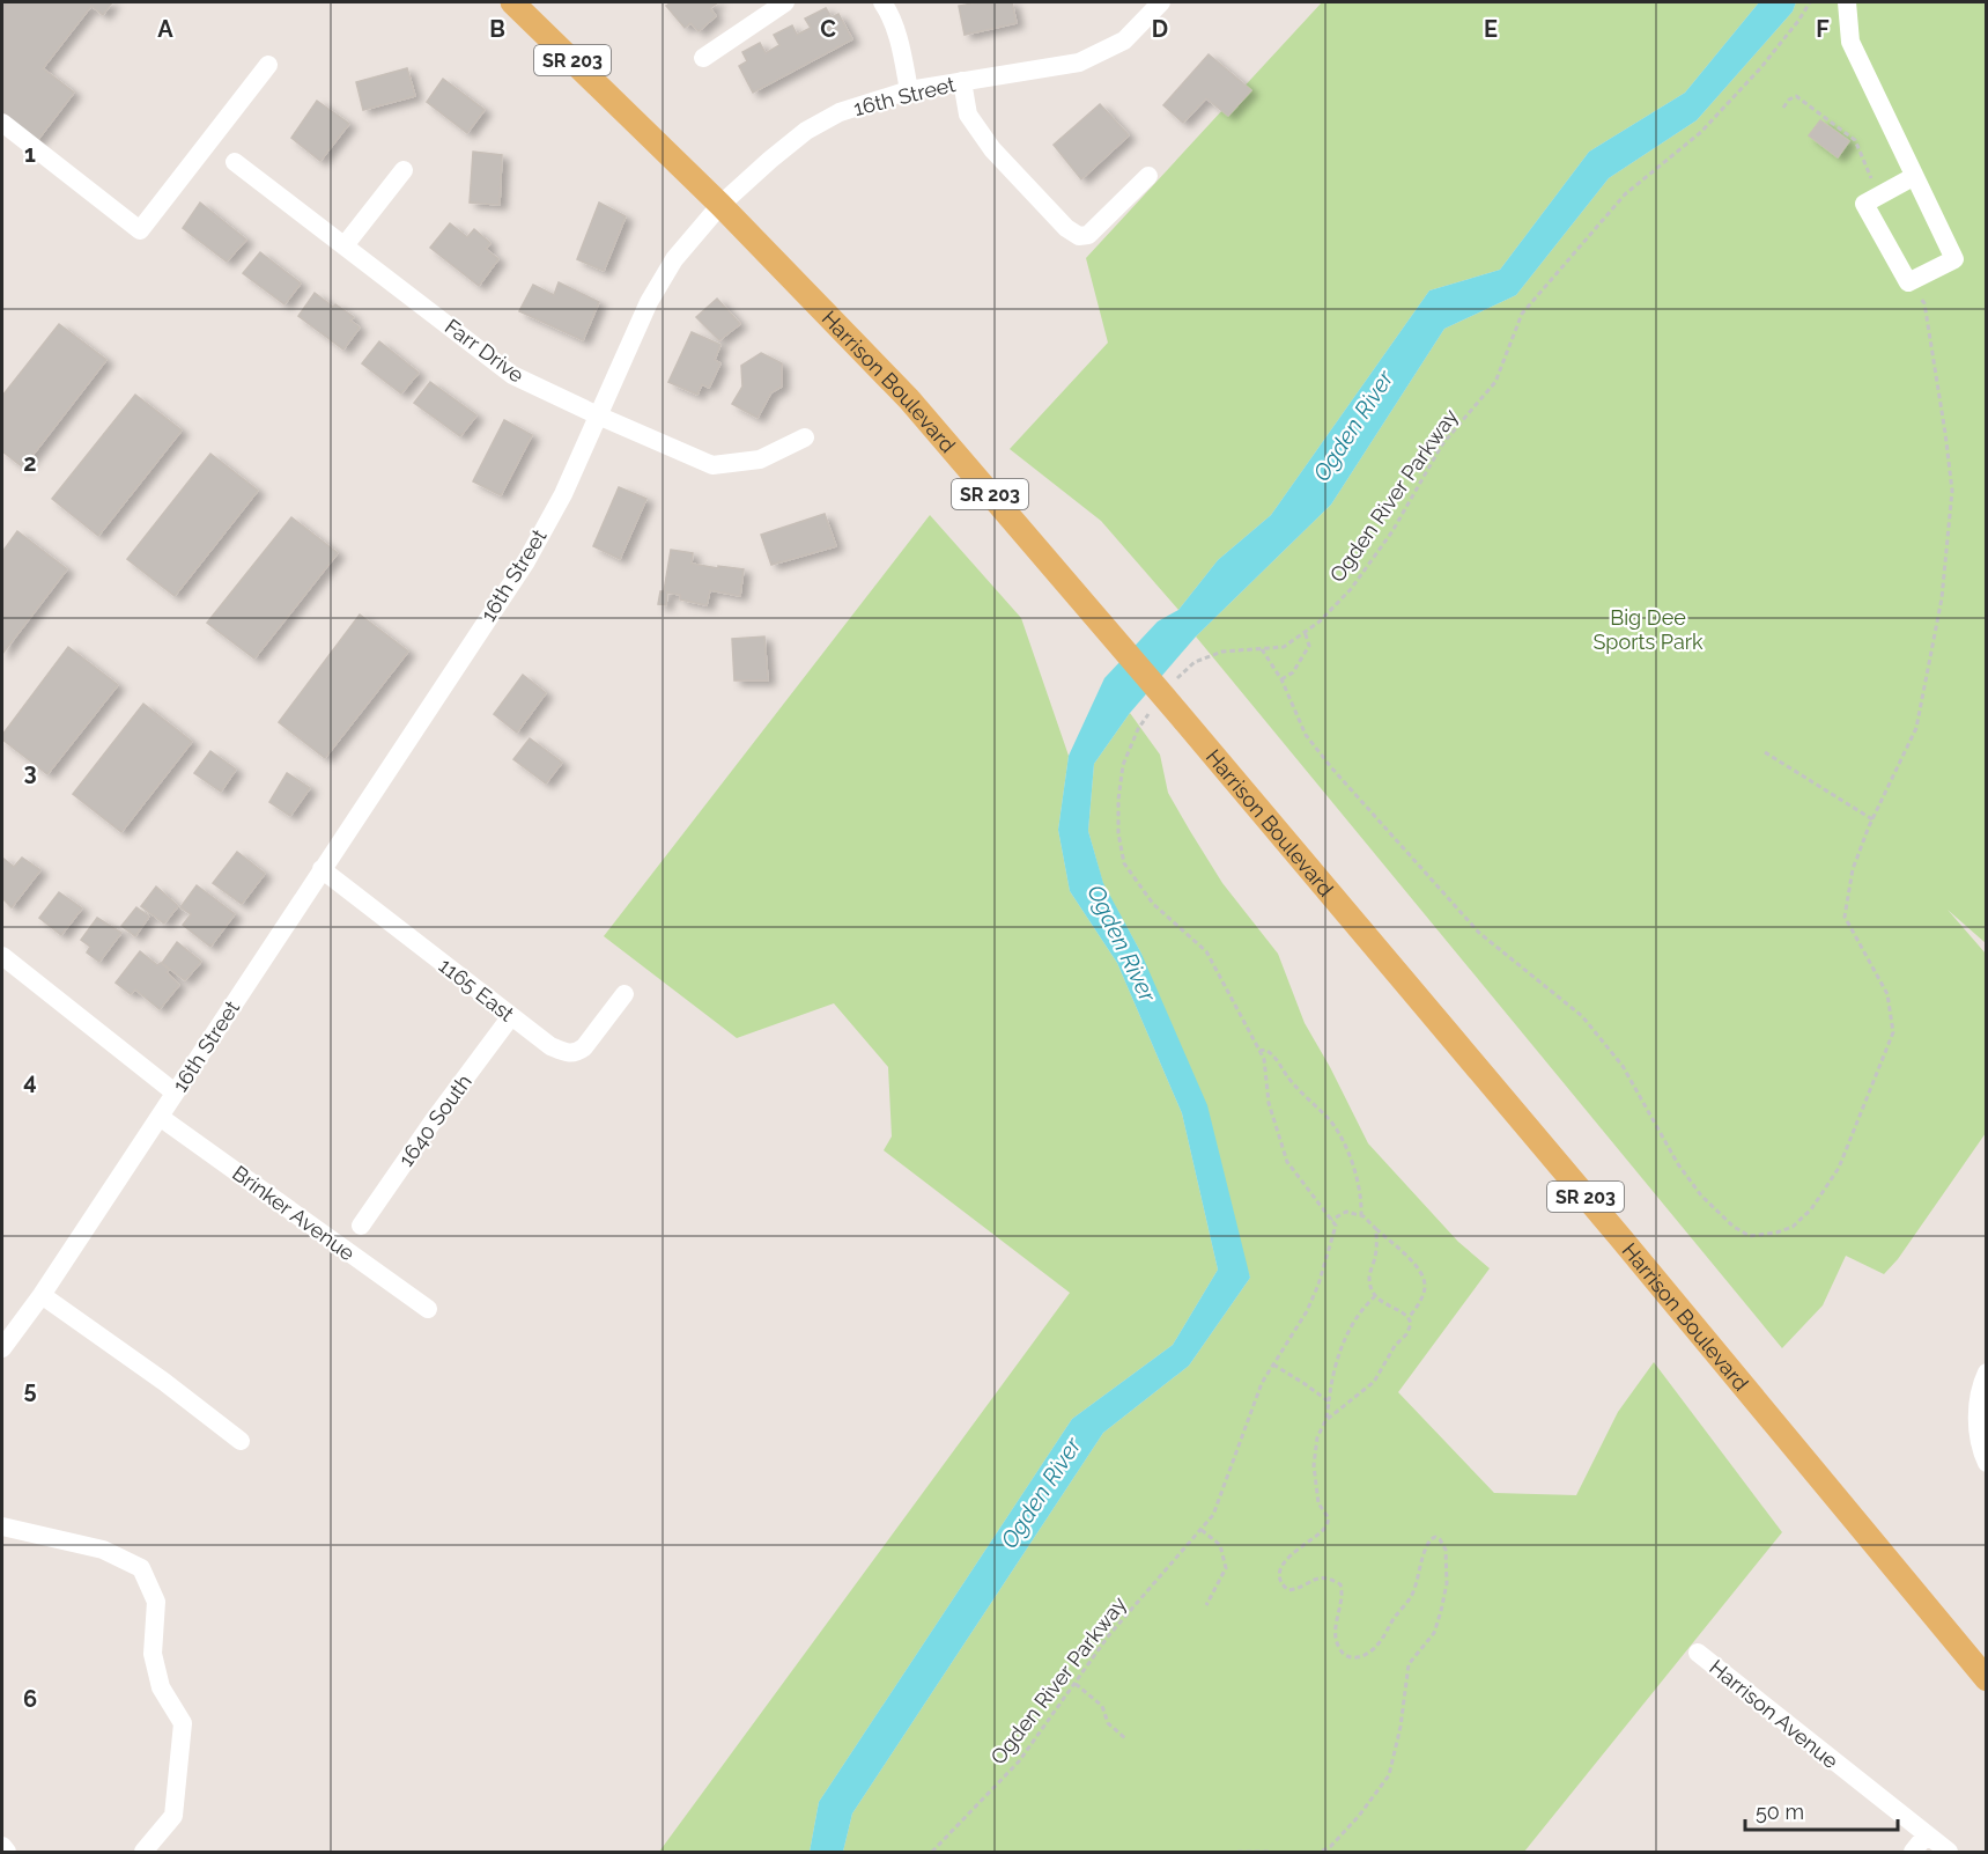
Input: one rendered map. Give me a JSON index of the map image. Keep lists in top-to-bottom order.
{
  "streets": {
    "main road": ["SR 203", "Harrison Boulevard"],
    "street": [
      "16th Street",
      "Farr Drive",
      "1165 East",
      "1640 South",
      "Brinker Avenue",
      "Harrison Avenue"
    ],
    "path": ["Ogden River Parkway"]
  },
  "crossings": [
    ["16th Street", "Farr Drive"],
    ["16th Street", "Harrison Boulevard"],
    ["16th Street", "1165 East"],
    ["16th Street", "Brinker Avenue"],
    ["1165 East", "1640 South"]
  ],
  "water": ["Ogden River"],
  "parks": ["Big Dee Sports Park"],
  "scale_bar": "50 m",
  "grid": {
    "columns": [
      "A",
      "B",
      "C",
      "D",
      "E",
      "F"
    ],
    "rows": [
      "1",
      "2",
      "3",
      "4",
      "5",
      "6"
    ]
  }
}
